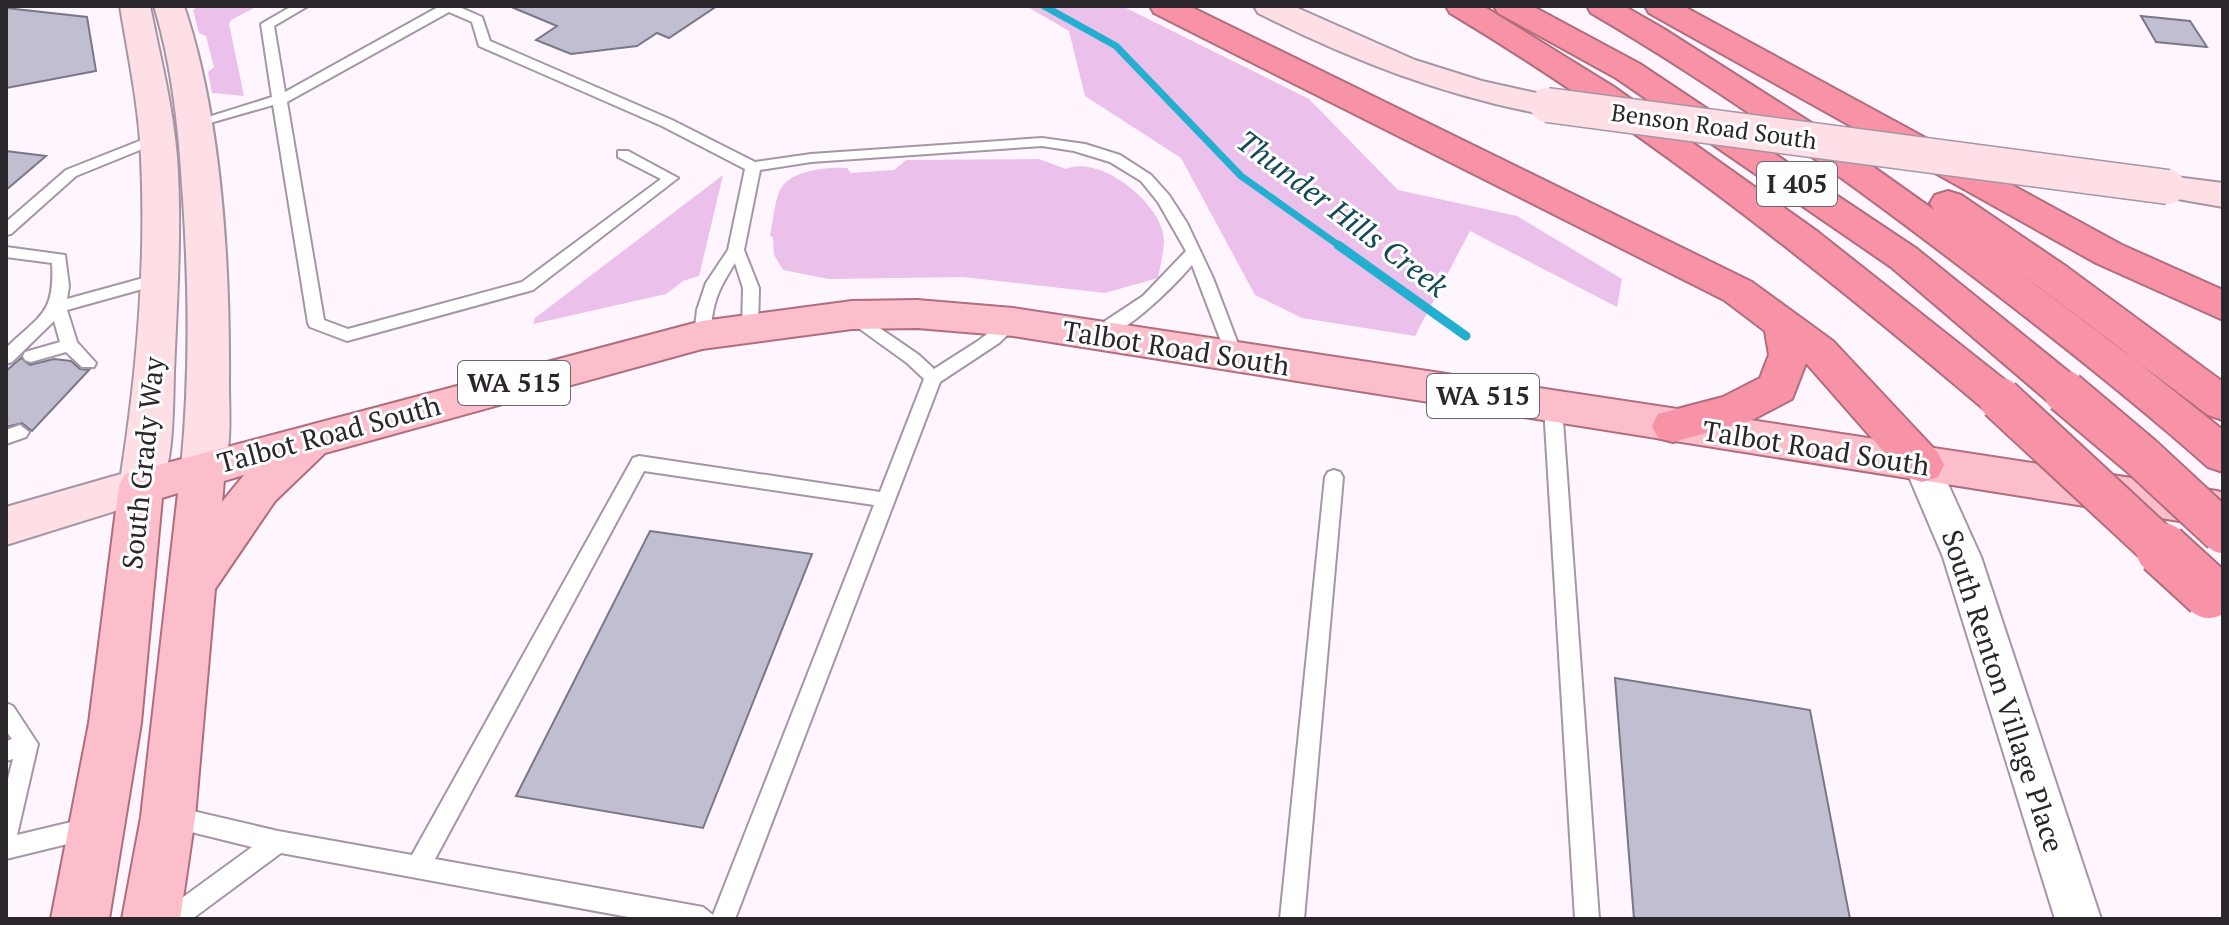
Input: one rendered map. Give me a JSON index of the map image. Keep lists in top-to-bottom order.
{
  "streets": {
    "highway": ["I 405"],
    "main road": [
      "Benson Road South",
      "Talbot Road South",
      "WA 515",
      "South Grady Way"
    ],
    "street": ["South Renton Village Place"]
  },
  "crossings": [
    ["Talbot Road South", "South Grady Way"],
    ["Talbot Road South", "South Renton Village Place"]
  ],
  "water": ["Thunder Hills Creek"]
}
